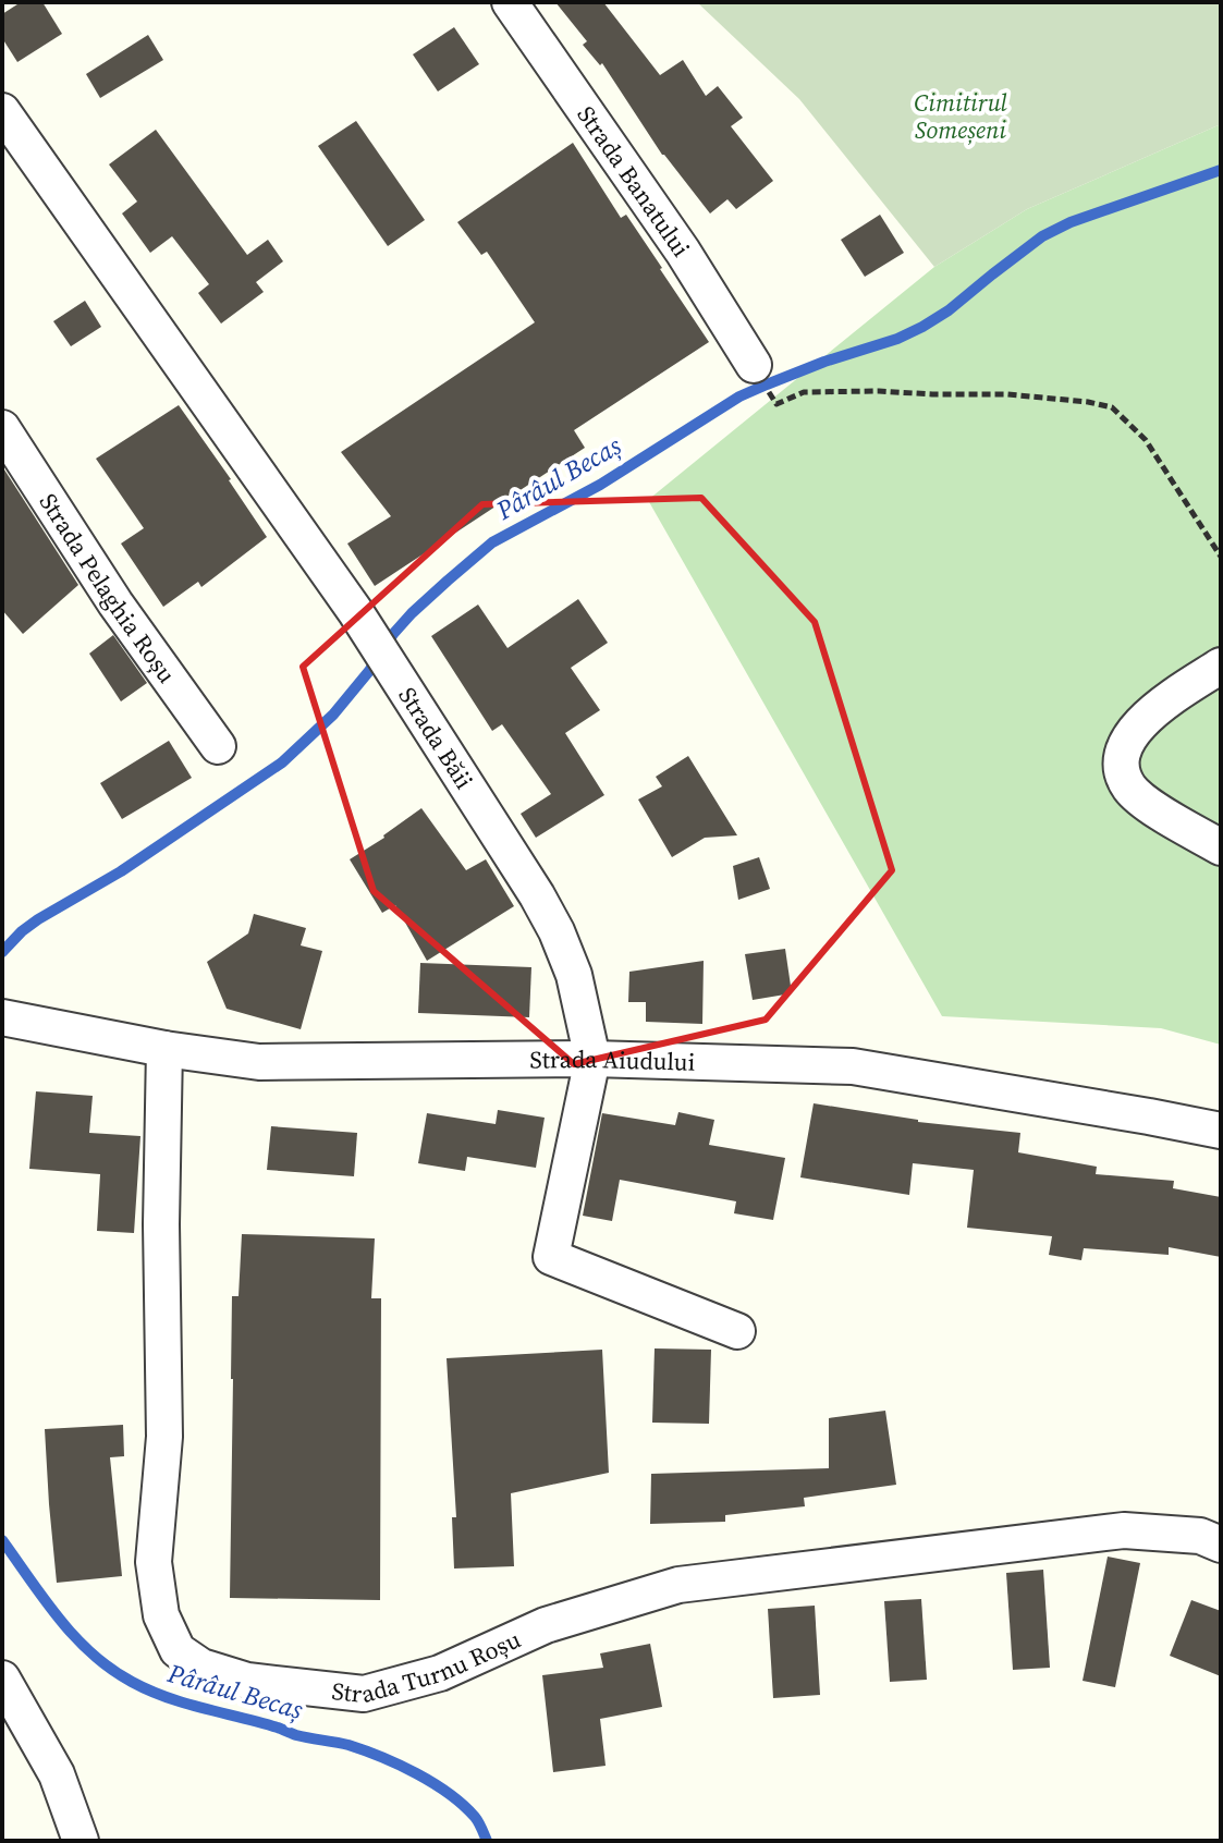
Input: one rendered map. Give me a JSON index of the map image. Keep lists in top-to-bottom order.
{
  "streets": {
    "street": [
      "Strada Banatului",
      "Strada Pelaghia Roșu",
      "Strada Băii",
      "Strada Aiudului",
      "Strada Turnu Roșu"
    ]
  },
  "crossings": [
    ["Strada Băii", "Strada Aiudului"],
    ["Strada Aiudului", "Strada Turnu Roșu"]
  ],
  "water": ["Pârâul Becaș"],
  "parks": ["Cimitirul Someșeni"]
}
